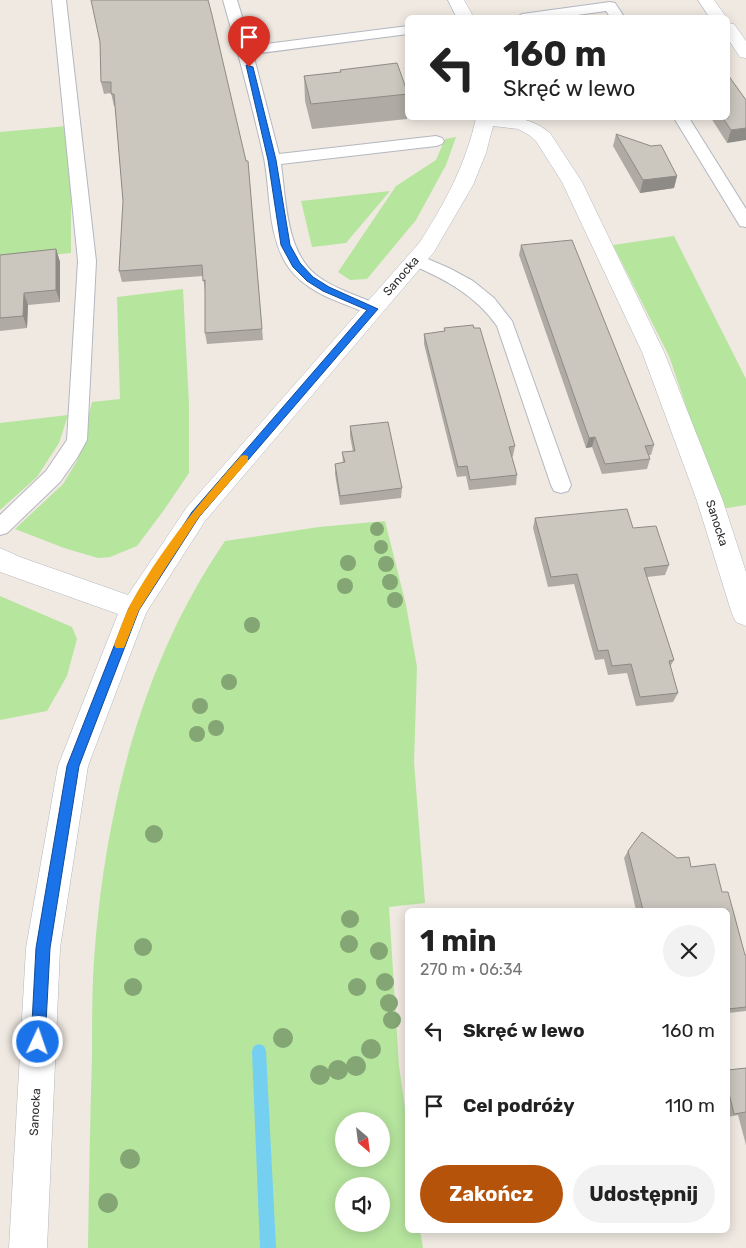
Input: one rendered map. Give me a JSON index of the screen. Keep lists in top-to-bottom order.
{
  "streets": {
    "street": ["Sanocka"]
  },
  "north": "bottom right",
  "page": {
    "turn": ["160 m", "Skręć w lewo"],
    "heading": ["1 min", "270 m · 06:34"],
    "list": [
      {
        "name": "Skręć w lewo",
        "value": "160 m"
      },
      {
        "name": "Cel podróży",
        "value": "110 m"
      }
    ],
    "buttons": ["Zakończ", "Udostępnij"]
  }
}
